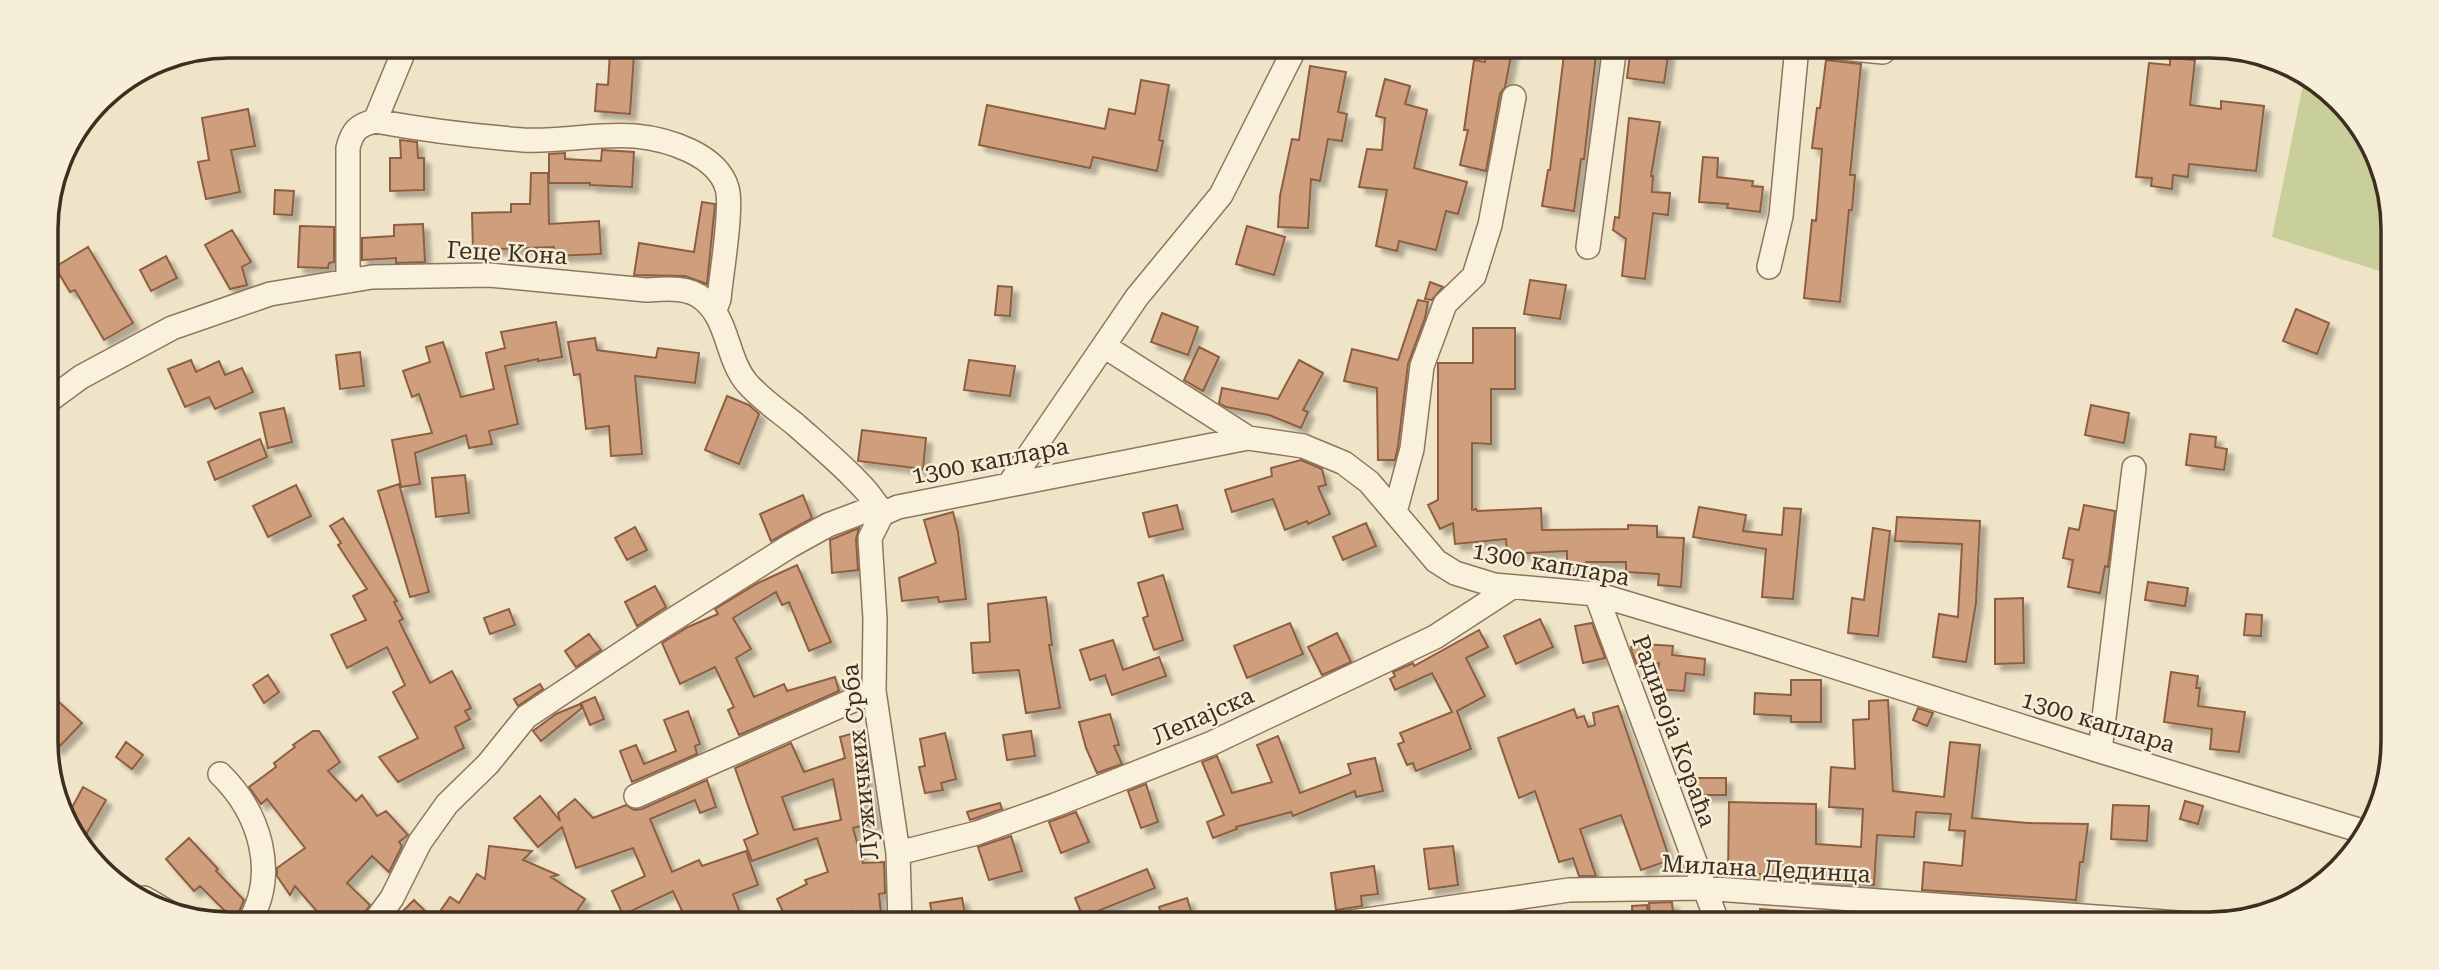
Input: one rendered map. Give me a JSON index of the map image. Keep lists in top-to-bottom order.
{
  "streets": {
    "street": [
      "Геце Кона",
      "1300 каплара",
      "Лепајска",
      "Радивоја Кораћа",
      "Лужичких Срба",
      "Милана Дединца"
    ]
  },
  "crossings": [
    ["1300 каплара", "Лепајска"],
    ["1300 каплара", "Радивоја Кораћа"],
    ["1300 каплара", "Лужичких Срба"],
    ["Лепајска", "Лужичких Срба"],
    ["Радивоја Кораћа", "Милана Дединца"]
  ]
}
